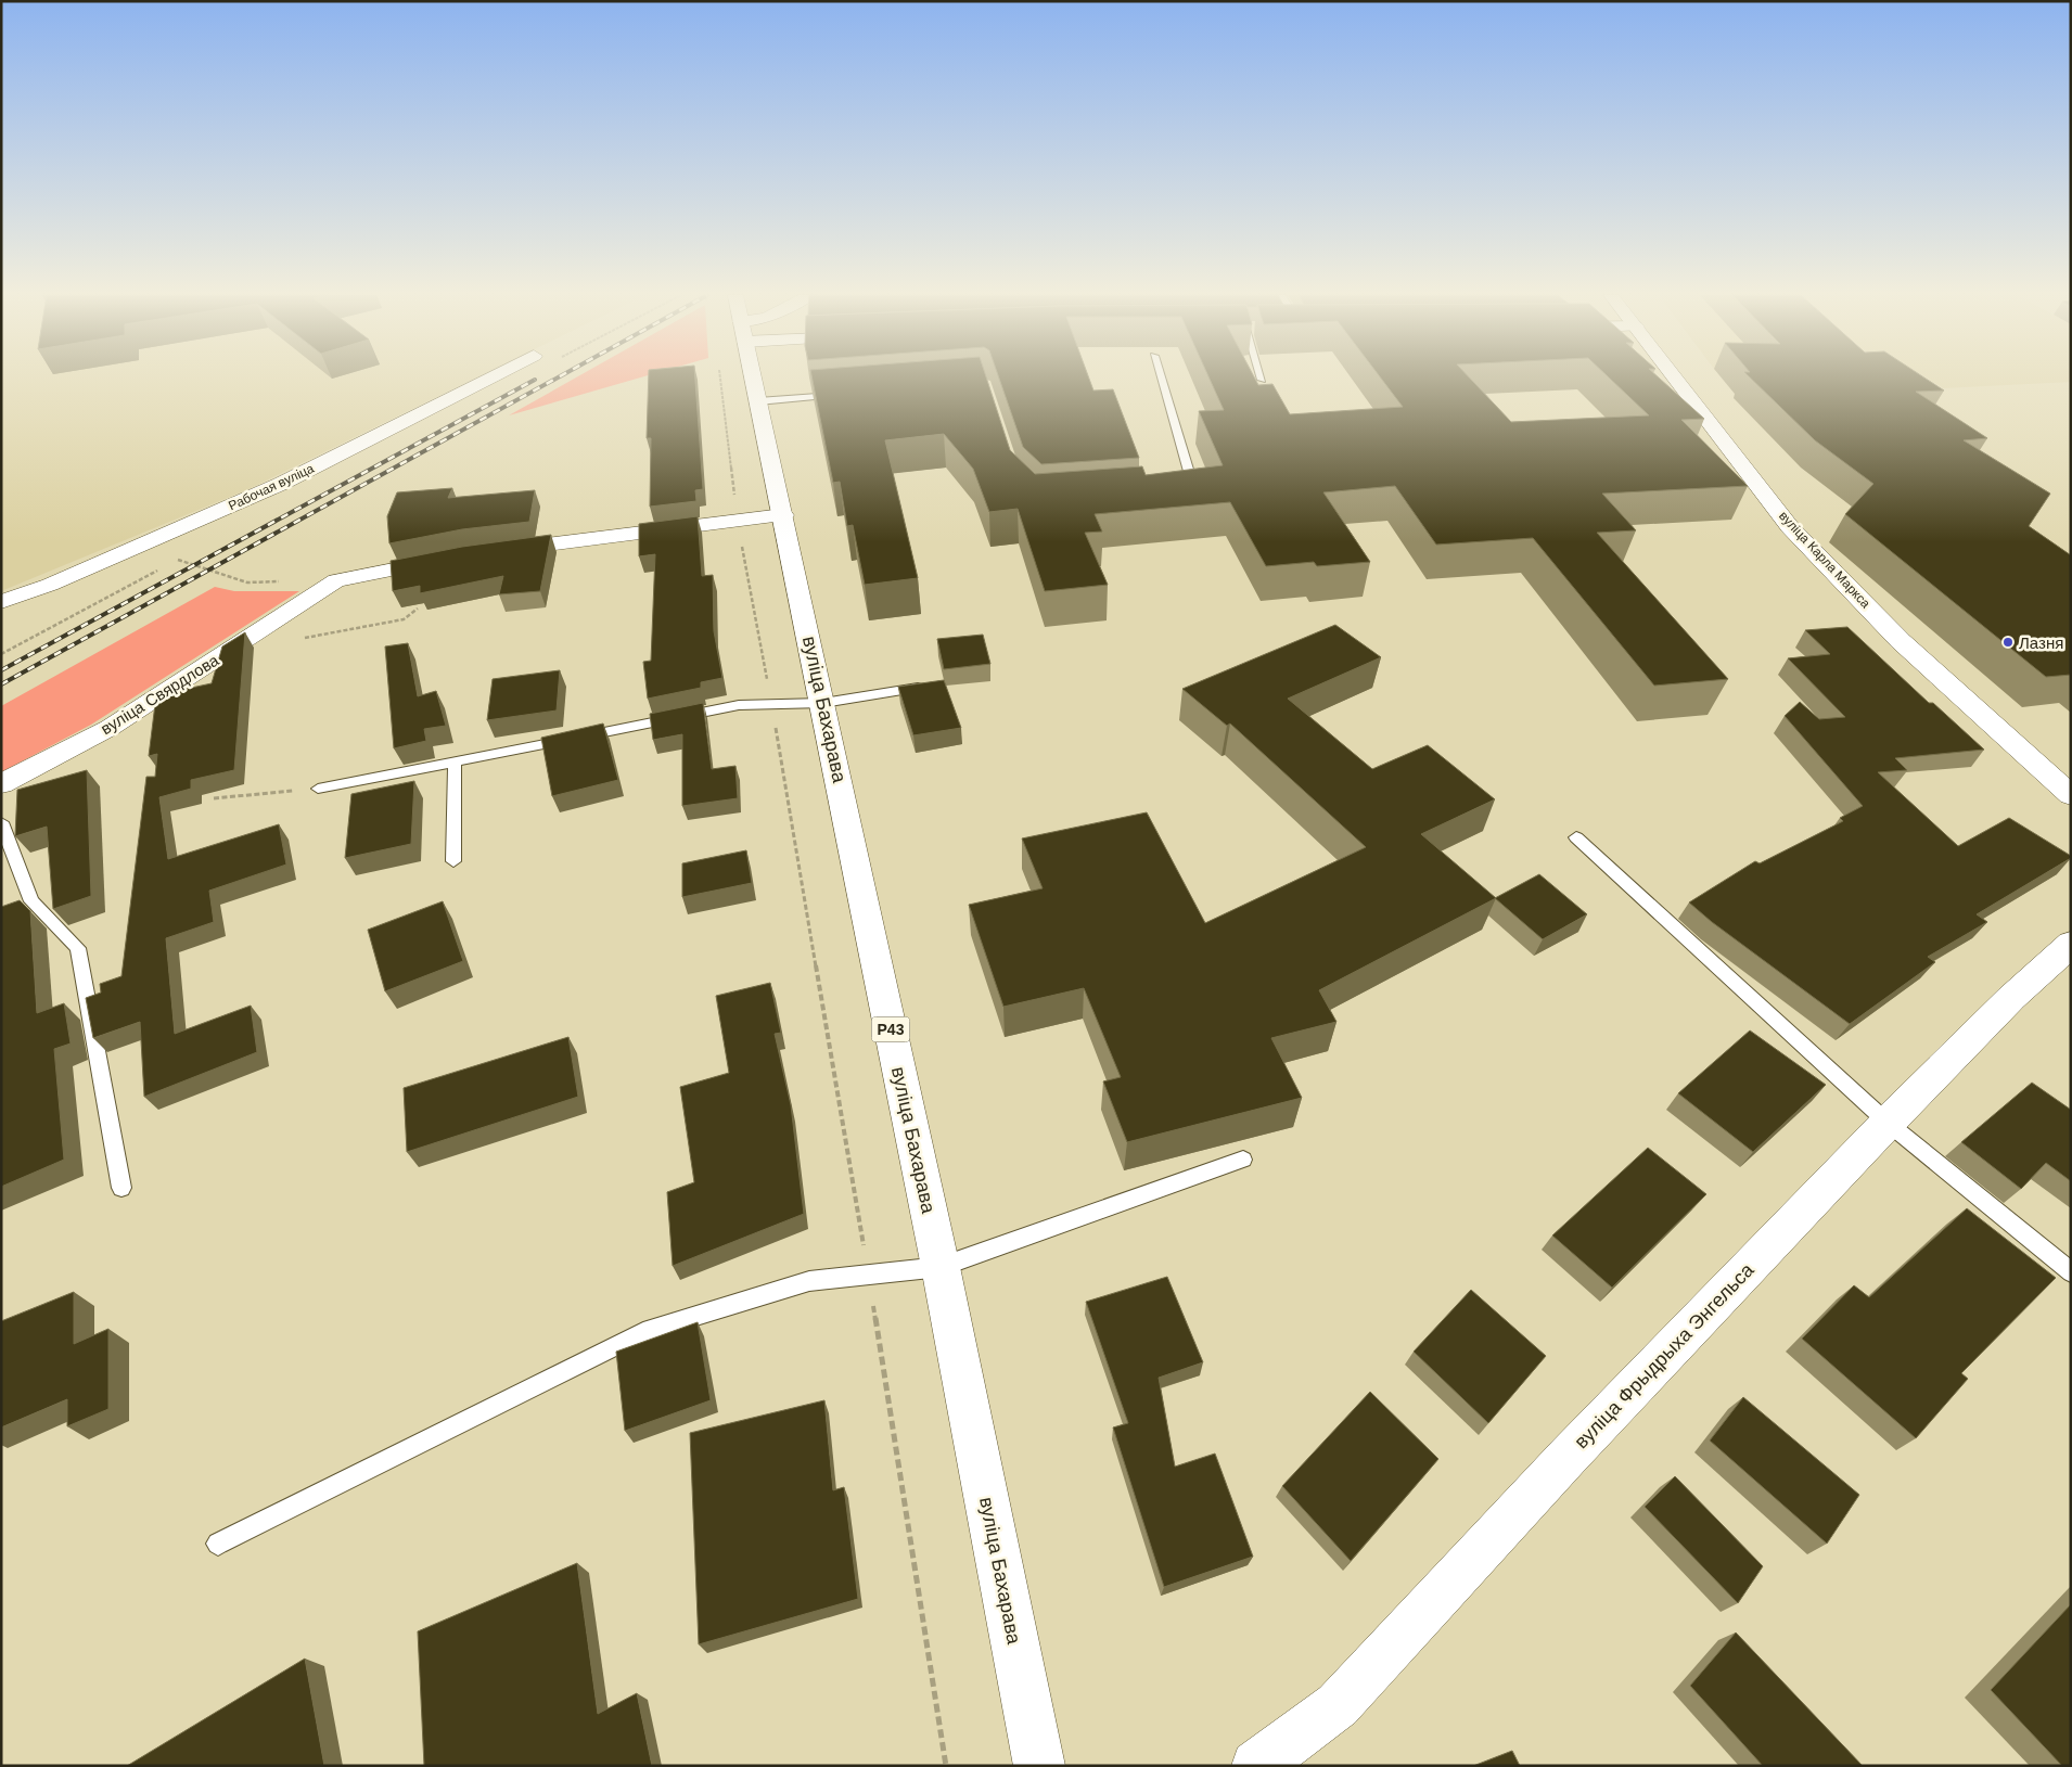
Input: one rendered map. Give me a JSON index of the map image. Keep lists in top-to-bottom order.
{
  "streets": {
    "street": [
      "Рабочая вуліца",
      "вуліца Карла Маркса",
      "вуліца Свярдлова",
      "вуліца Бахарава",
      "Р43",
      "вуліца Фрыдрыха Энгельса"
    ]
  },
  "places": ["Лазня"]
}
